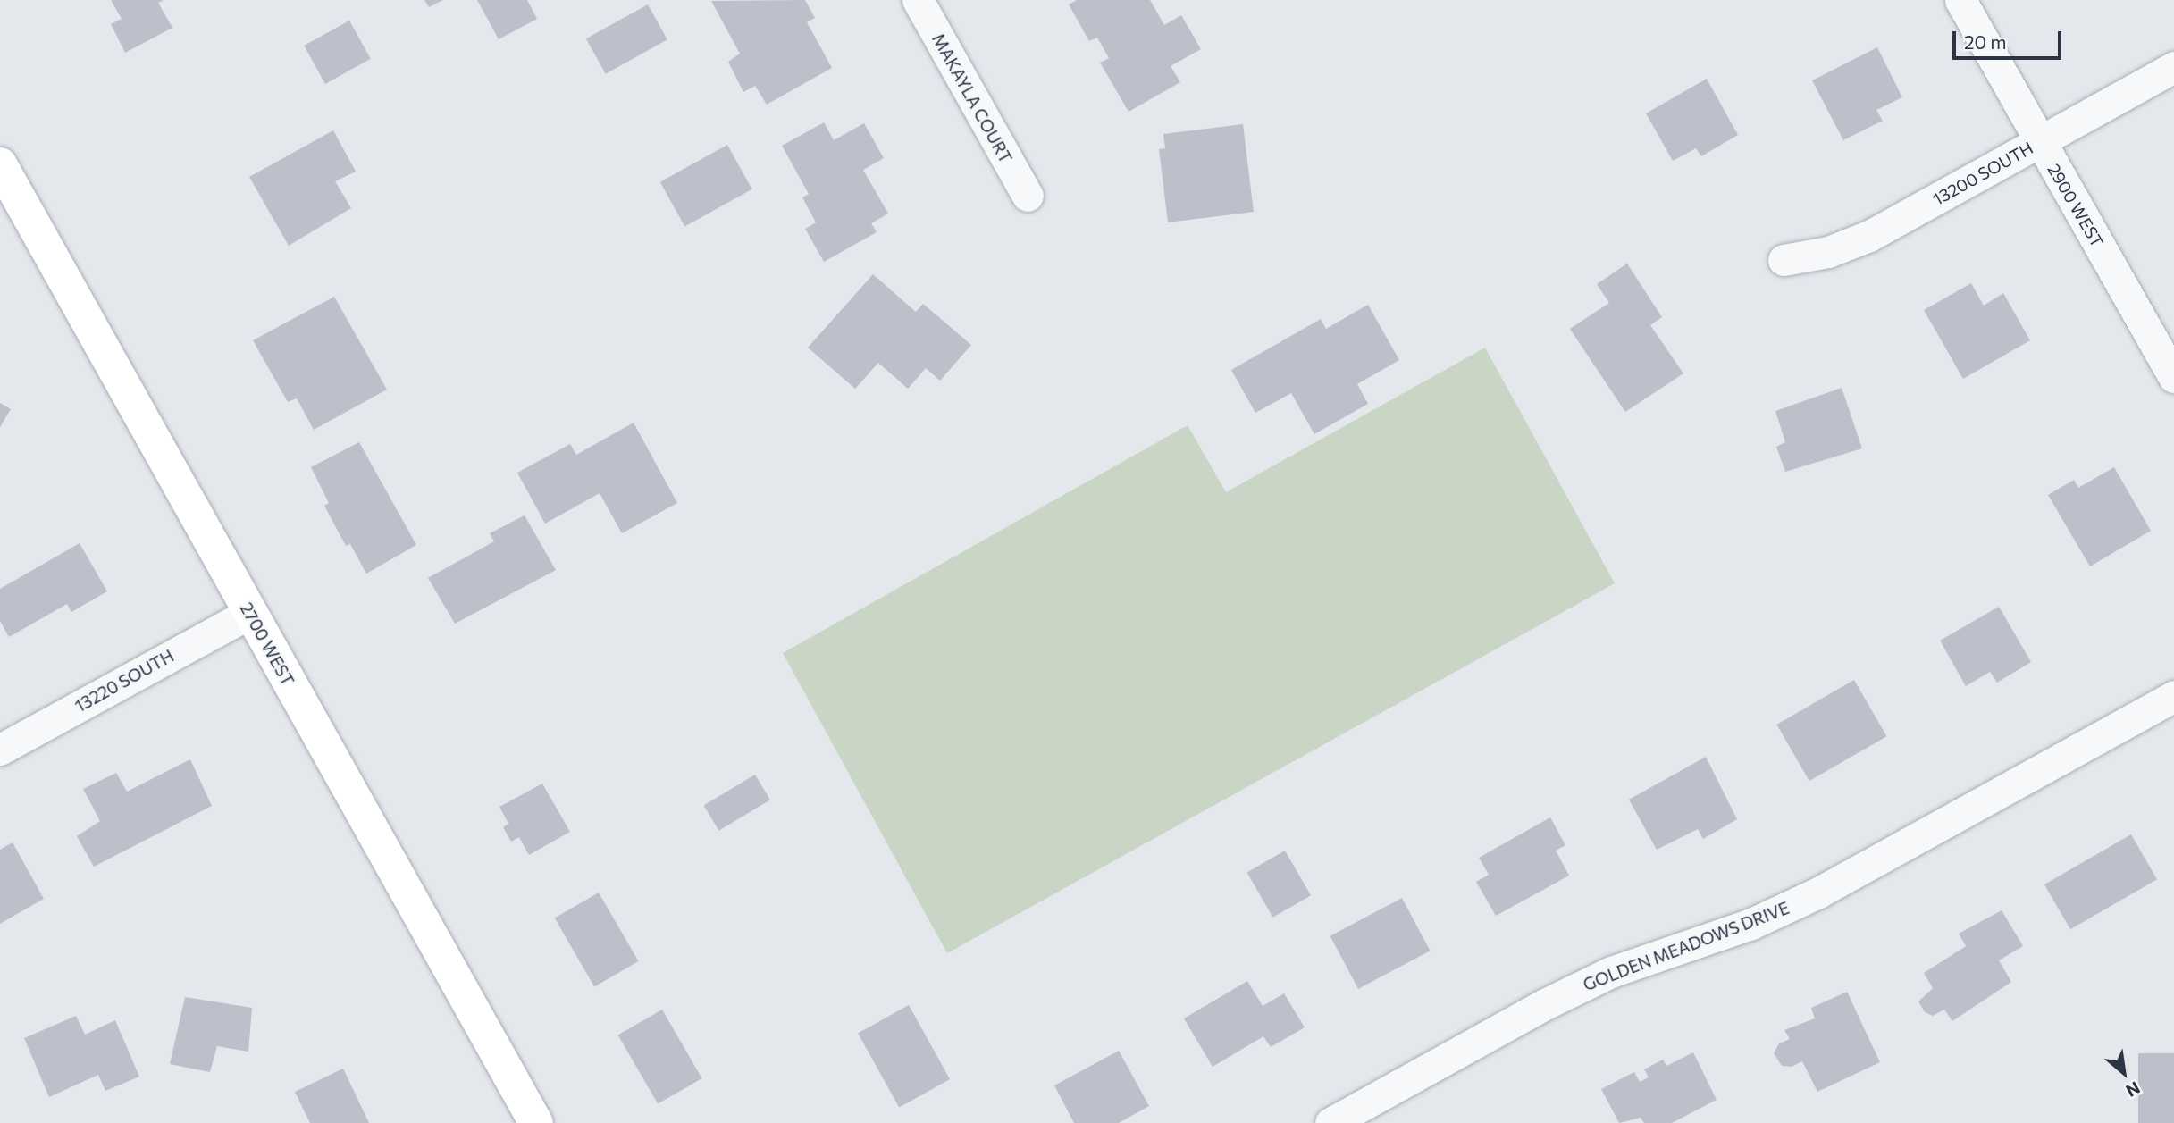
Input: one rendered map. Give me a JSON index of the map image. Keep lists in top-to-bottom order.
{
  "streets": {
    "main road": ["2700 WEST"],
    "street": [
      "MAKAYLA COURT",
      "13200 SOUTH",
      "2900 WEST",
      "13220 SOUTH",
      "GOLDEN MEADOWS DRIVE"
    ]
  },
  "crossings": [
    ["13200 SOUTH", "2900 WEST"],
    ["2700 WEST", "13220 SOUTH"]
  ],
  "scale_bar": "20 m",
  "north": "bottom right"
}
